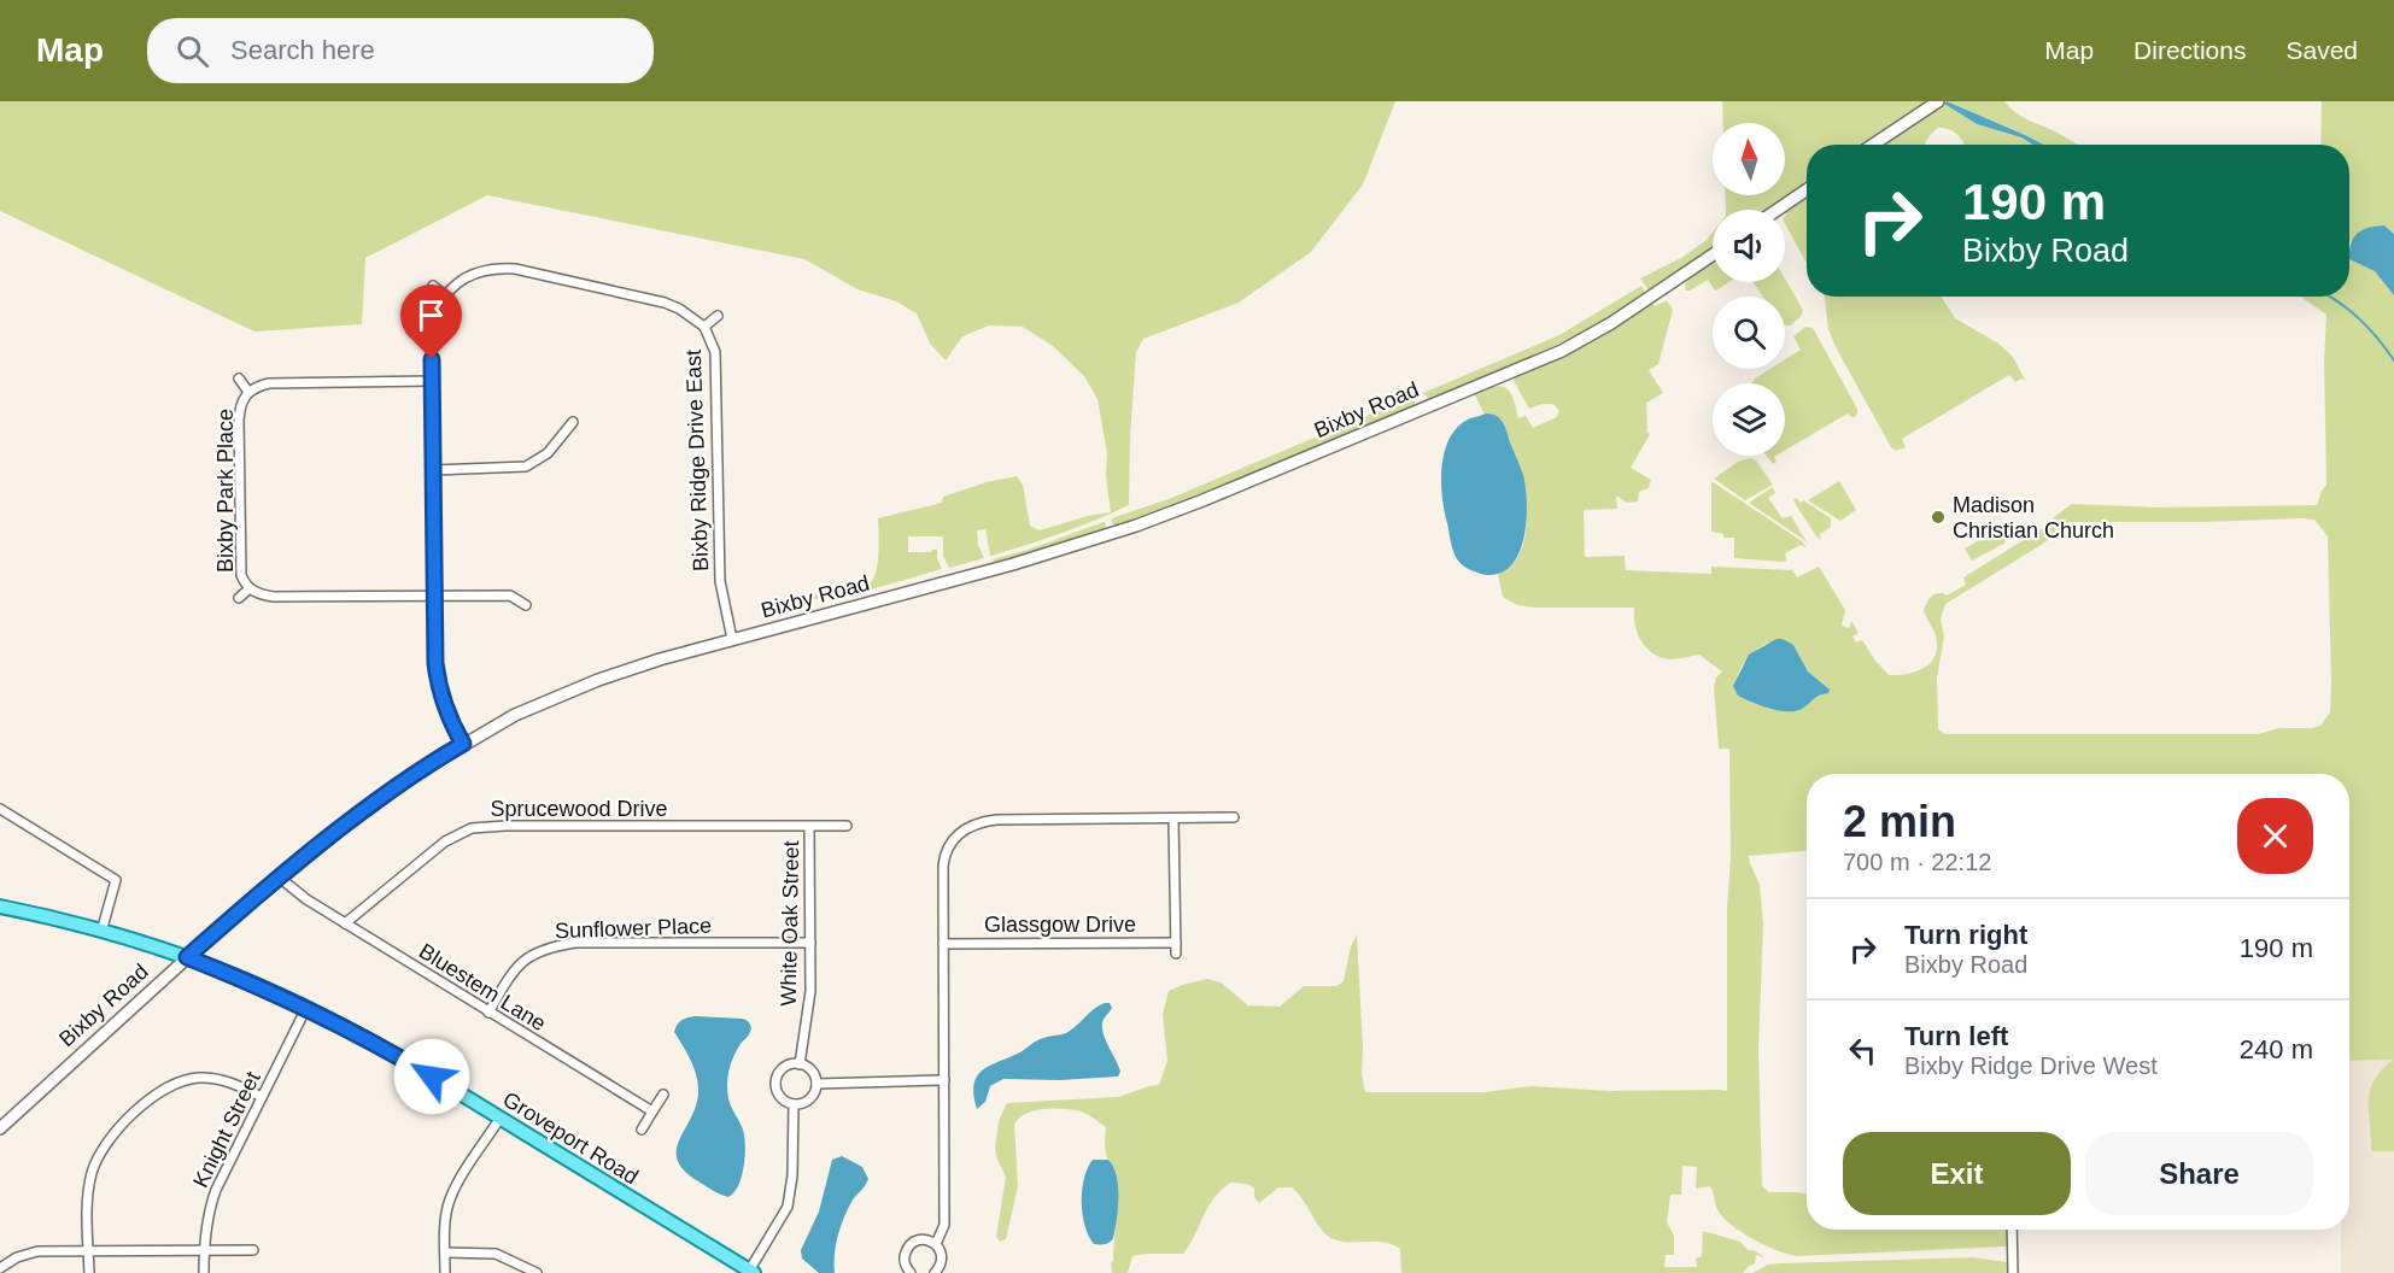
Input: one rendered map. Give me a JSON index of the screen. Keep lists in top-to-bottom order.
{
  "streets": {
    "main road": ["Groveport Road"],
    "street": [
      "Bixby Road",
      "Bixby Ridge Drive East",
      "Bixby Park Place",
      "Sprucewood Drive",
      "White Oak Street",
      "Glassgow Drive",
      "Sunflower Place",
      "Bluestem Lane",
      "Knight Street"
    ]
  },
  "crossings": [
    ["Bixby Road", "Bixby Ridge Drive East"],
    ["Bixby Road", "Bluestem Lane"],
    ["Bixby Road", "Groveport Road"],
    ["Sprucewood Drive", "White Oak Street"],
    ["Sprucewood Drive", "Bluestem Lane"],
    ["White Oak Street", "Sunflower Place"],
    ["Sunflower Place", "Bluestem Lane"],
    ["Knight Street", "Groveport Road"]
  ],
  "places": ["Madison Christian Church"],
  "north": "top",
  "page": {
    "header": "Map",
    "search": "Search here",
    "nav": ["Map", "Directions", "Saved"],
    "turn": ["190 m", "Bixby Road"],
    "heading": ["2 min", "700 m · 22:12"],
    "list": [
      {
        "name": "Turn right",
        "note": "Bixby Road",
        "value": "190 m"
      },
      {
        "name": "Turn left",
        "note": "Bixby Ridge Drive West",
        "value": "240 m"
      }
    ],
    "buttons": ["Exit", "Share"]
  }
}
